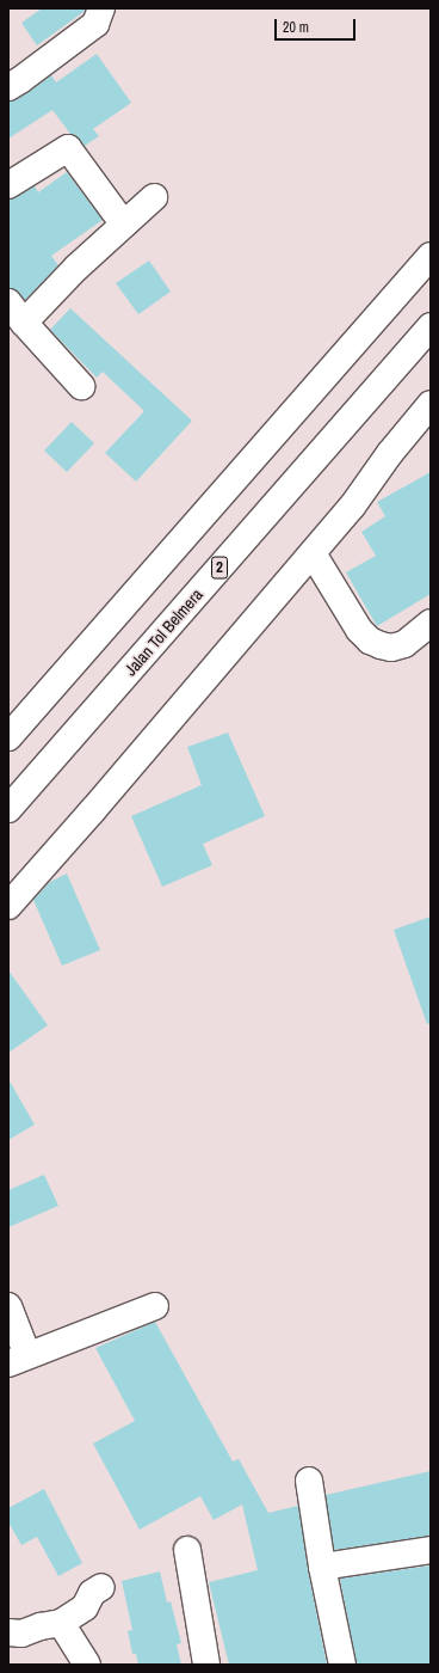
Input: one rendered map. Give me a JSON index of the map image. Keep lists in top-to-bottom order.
{
  "streets": {
    "main road": ["2", "Jalan Tol Belmera"]
  },
  "scale_bar": "20 m"
}
